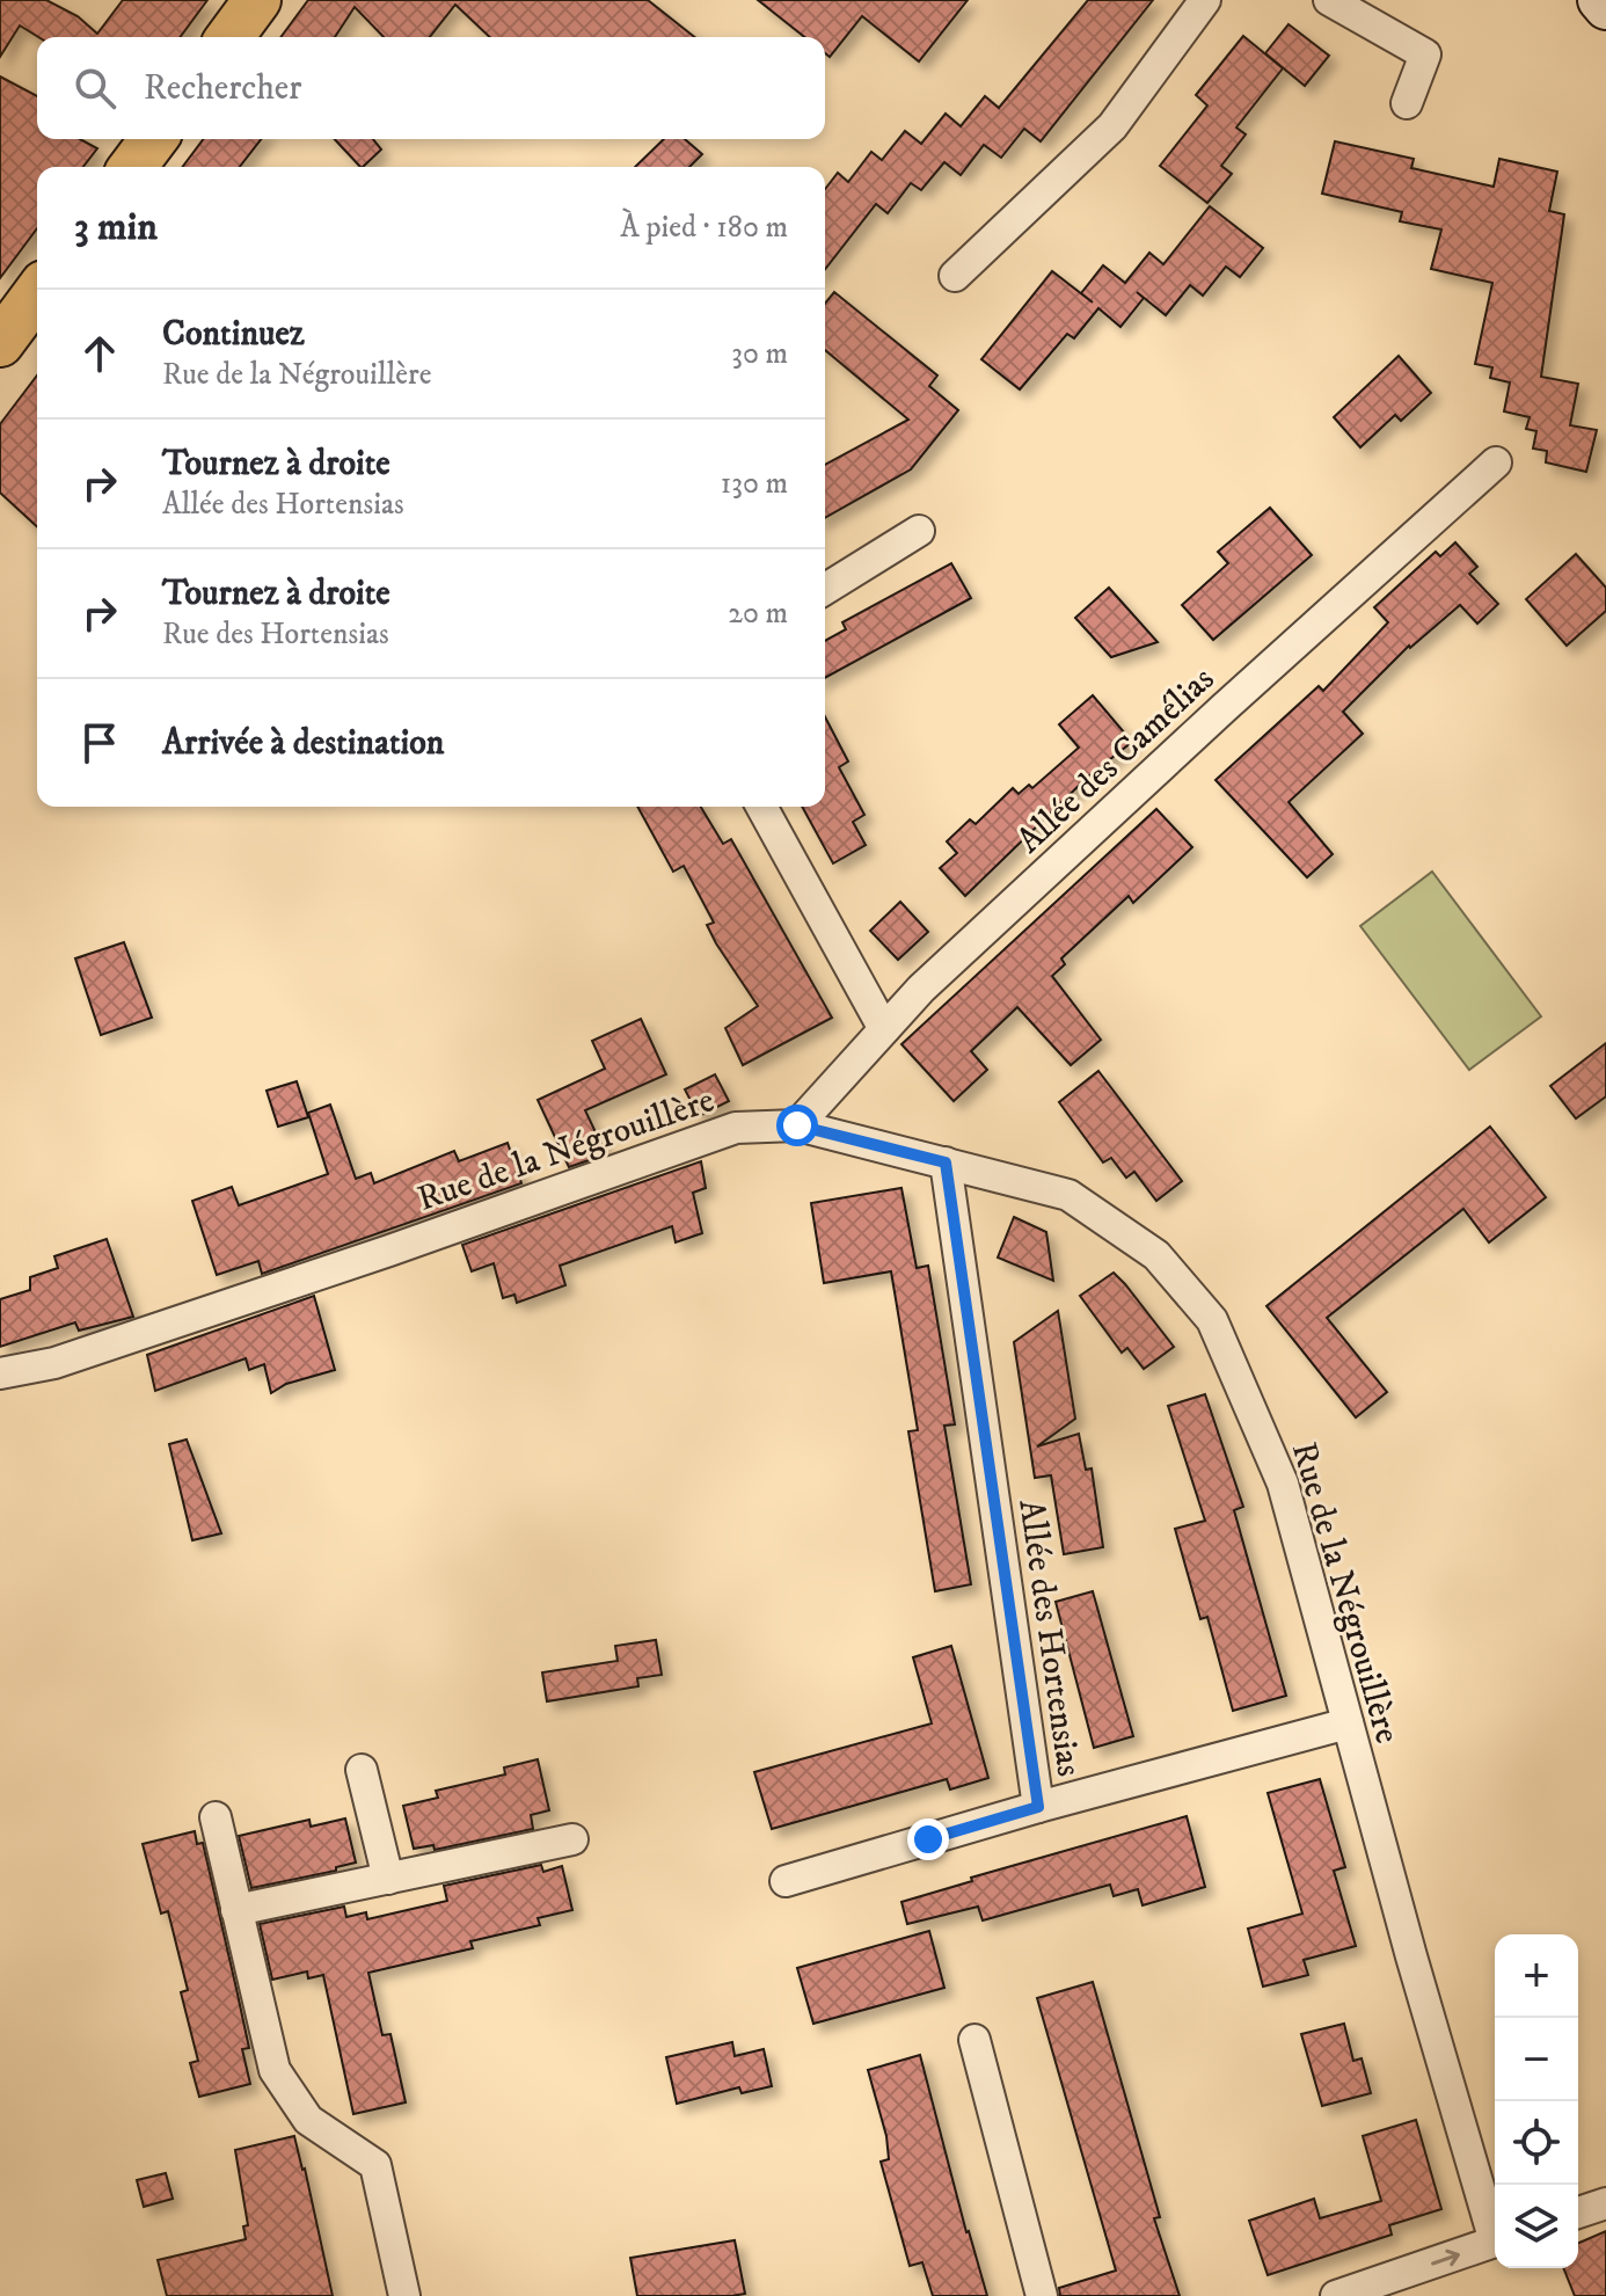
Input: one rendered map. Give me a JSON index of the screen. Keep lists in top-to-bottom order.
{
  "streets": {
    "street": ["Allée des Camélias", "Rue de la Négrouillère", "Allée des Hortensias"]
  },
  "crossings": [
    ["Allée des Camélias", "Rue de la Négrouillère"],
    ["Rue de la Négrouillère", "Allée des Hortensias"]
  ],
  "page": {
    "search": "Rechercher",
    "heading": ["3 min", "À pied · 180 m"],
    "list": [
      ["Continuez", "Rue de la Négrouillère", "30 m"],
      ["Tournez à droite", "Allée des Hortensias", "130 m"],
      ["Tournez à droite", "Rue des Hortensias", "20 m"],
      "Arrivée à destination"
    ],
    "map_buttons": ["+", "−"]
  }
}
